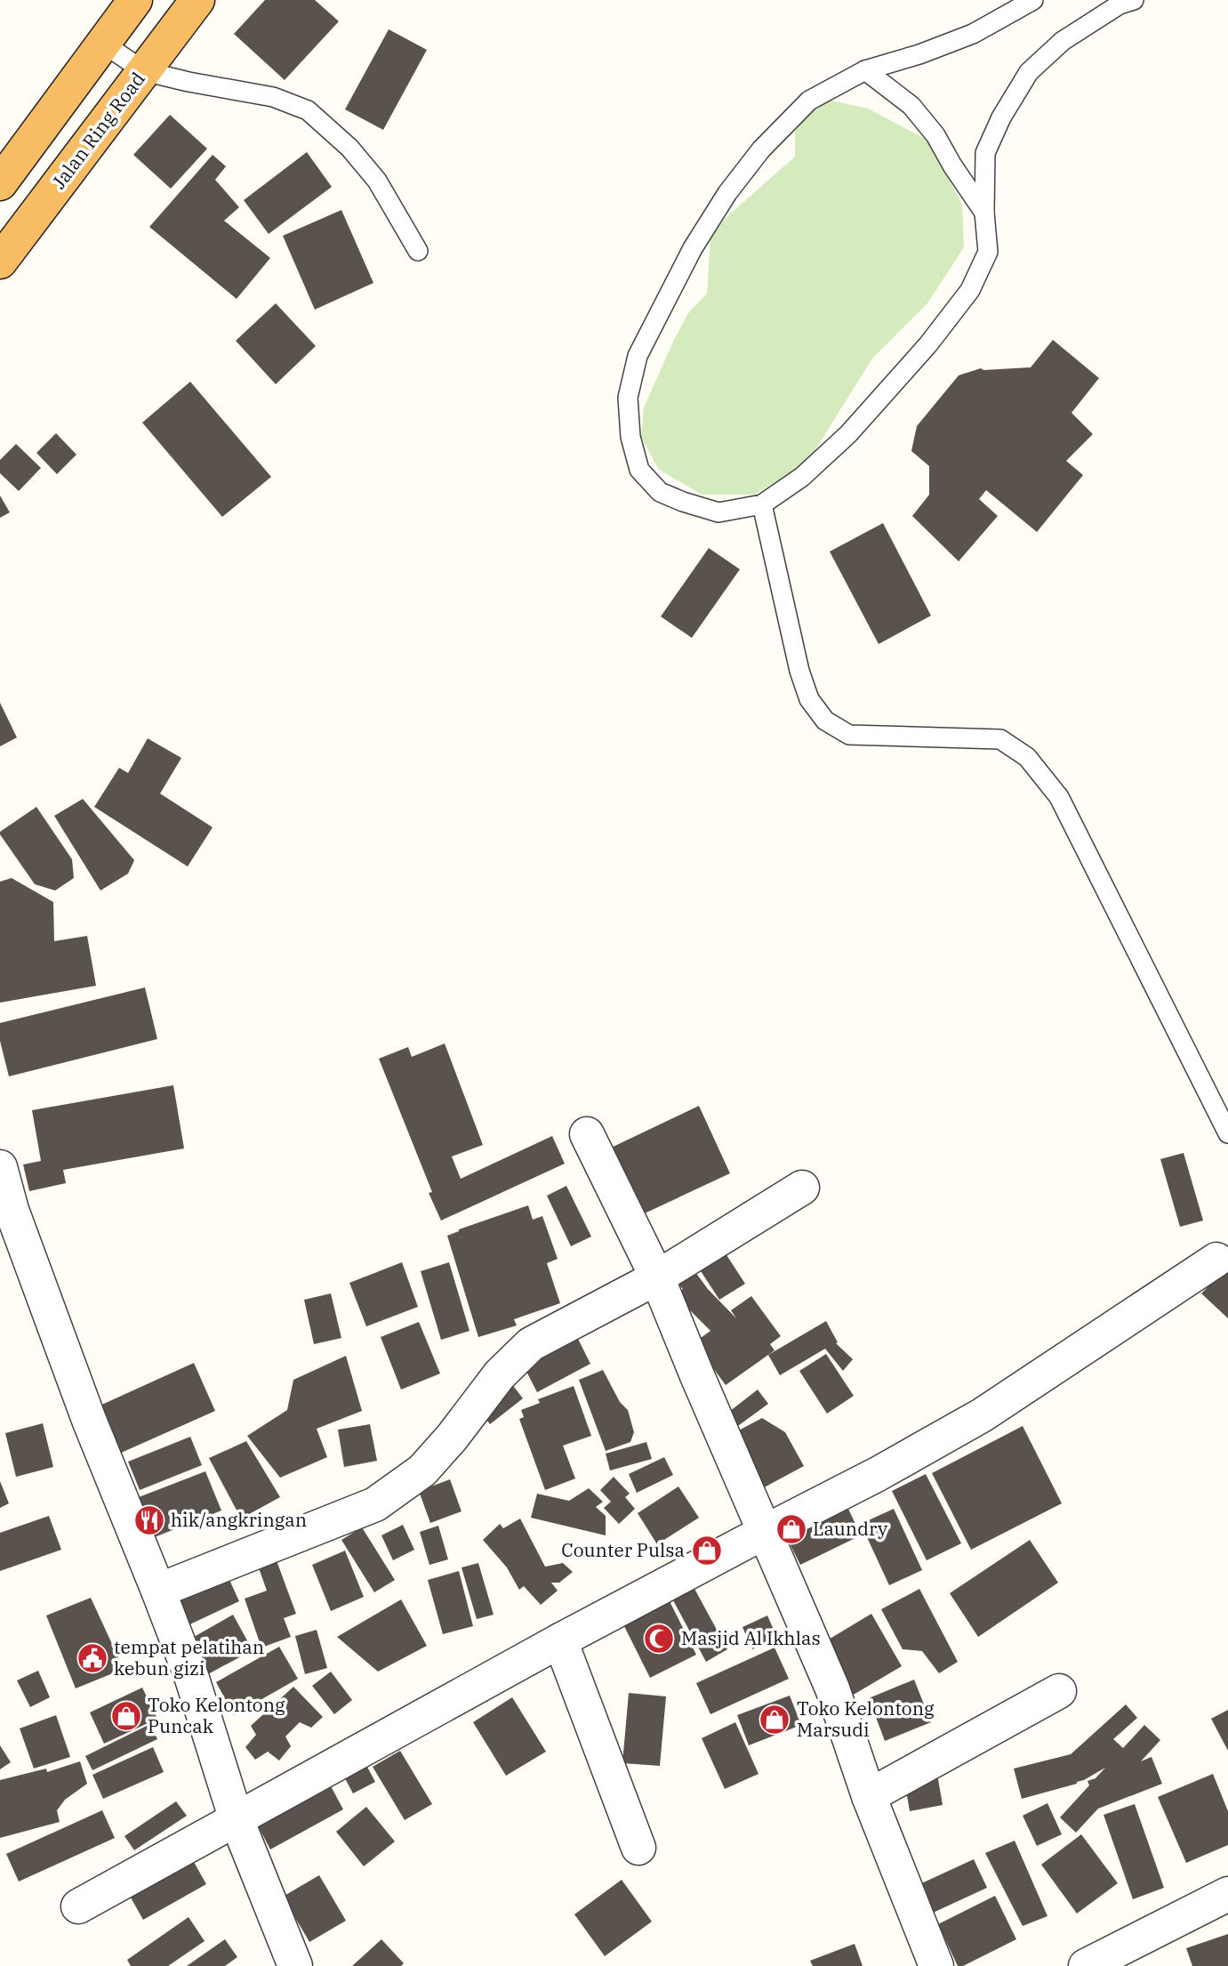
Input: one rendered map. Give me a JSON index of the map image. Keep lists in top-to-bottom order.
{
  "streets": {
    "highway": ["Jalan Ring Road"]
  },
  "places": {
    "restaurant": ["hik/angkringan"],
    "shop": [
      "Laundry",
      "Counter Pulsa",
      "Toko Kelontong Puncak",
      "Toko Kelontong Marsudi"
    ],
    "mosque": ["Masjid Al Ikhlas"],
    "public building": ["tempat pelatihan kebun gizi"]
  }
}
